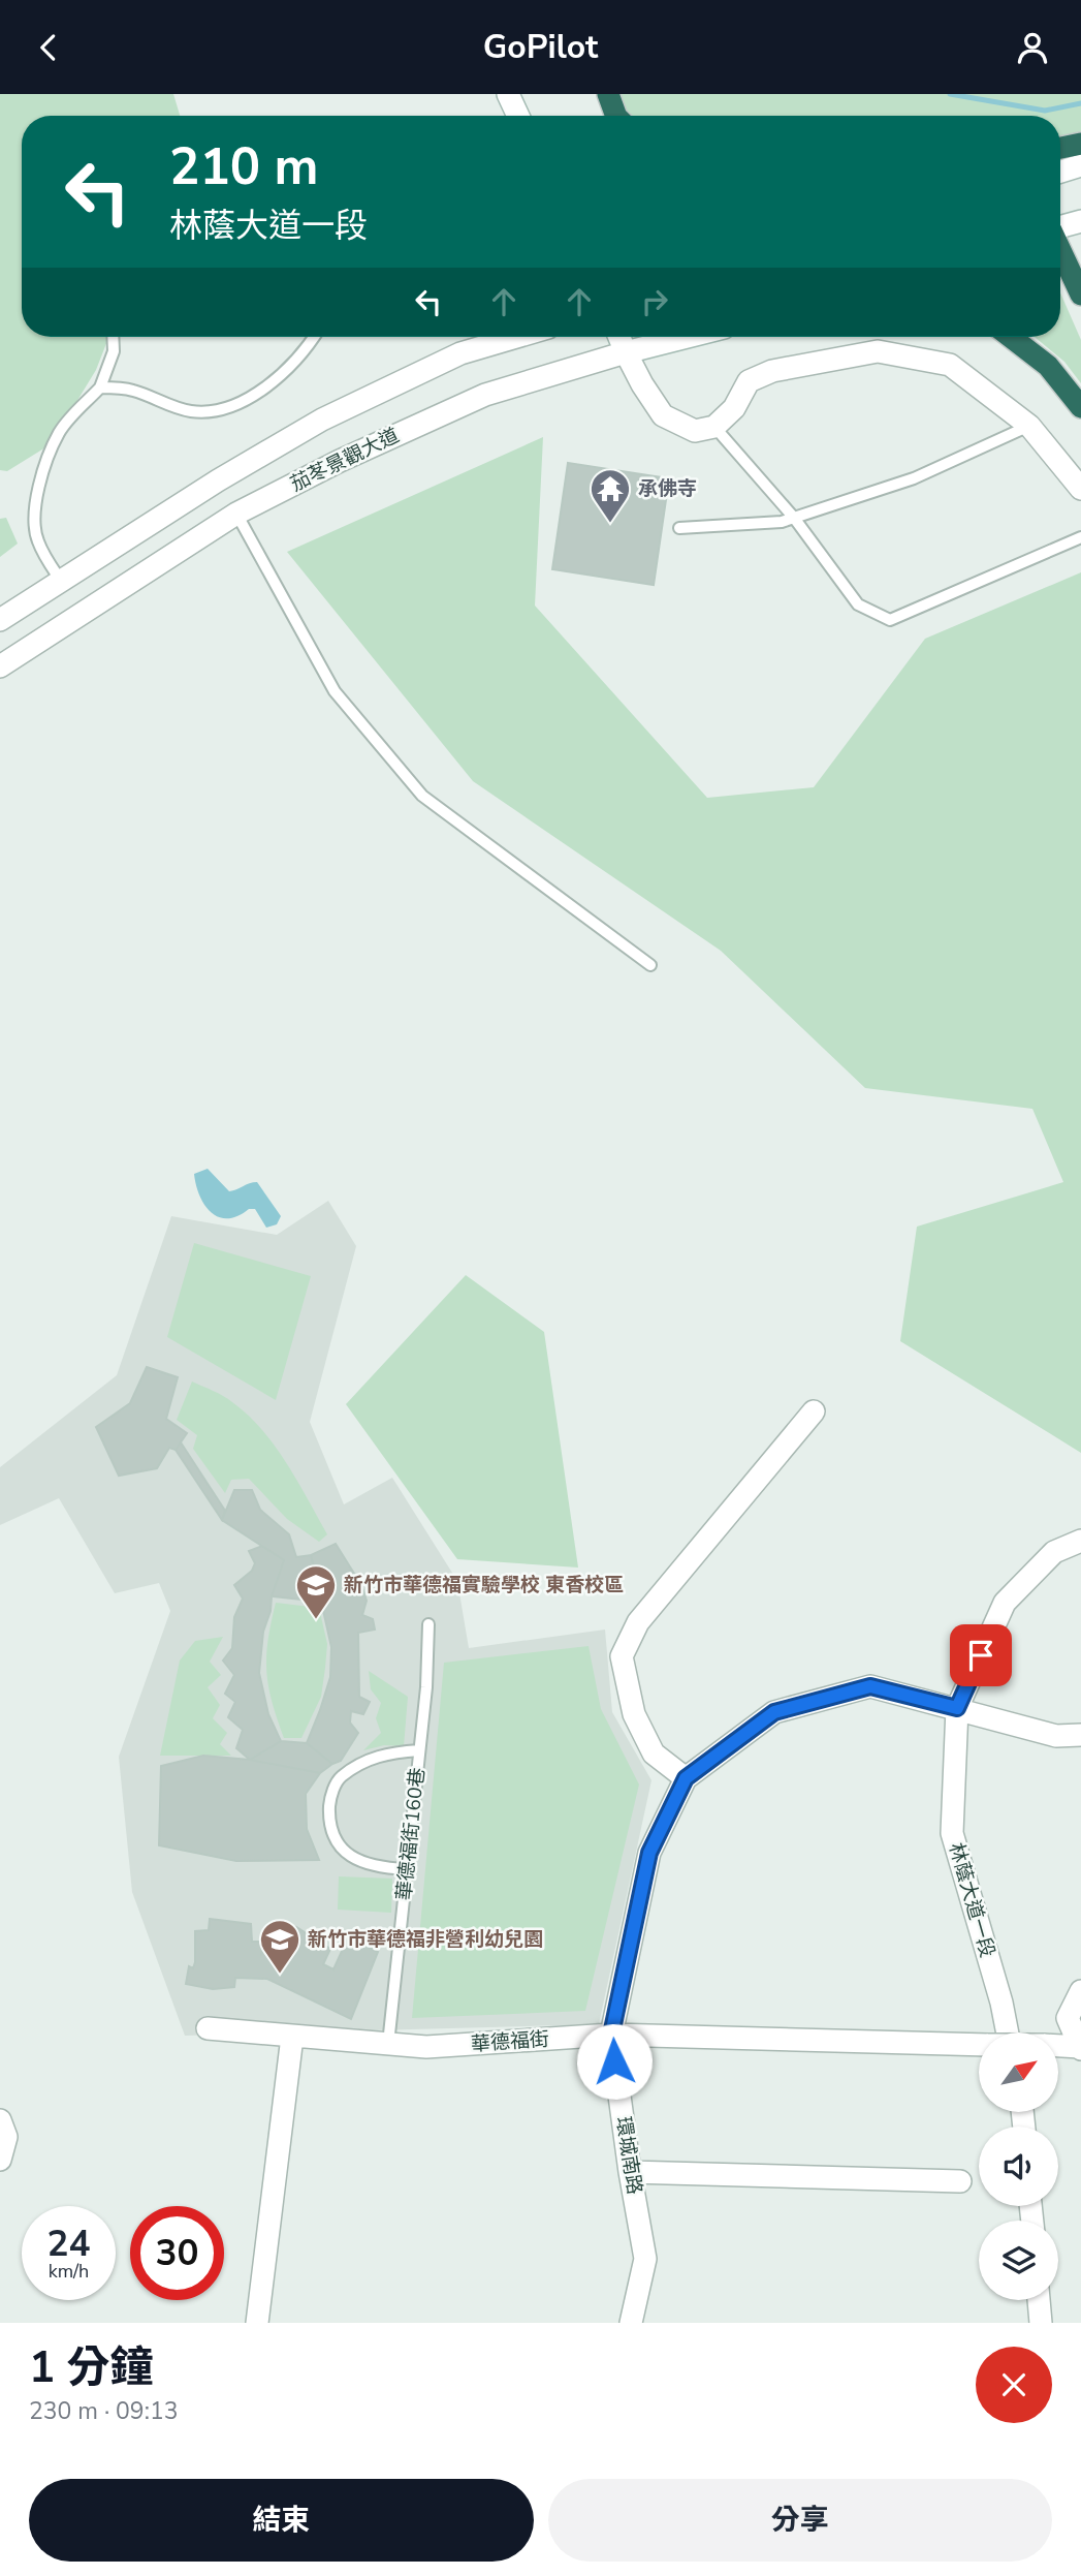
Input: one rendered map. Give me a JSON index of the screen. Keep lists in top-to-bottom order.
{
  "streets": {
    "street": [
      "茄苳景觀大道",
      "林蔭大道一段",
      "華德福街",
      "環城南路"
    ],
    "lane": ["華德福街160巷"]
  },
  "crossings": [
    ["華德福街160巷", "華德福街"],
    ["林蔭大道一段", "環城南路"],
    ["華德福街", "環城南路"]
  ],
  "places": {
    "temple": ["承佛寺"],
    "school or university": ["新竹市華德福實驗學校 東香校區", "新竹市華德福非營利幼兒園"]
  },
  "north": "top right",
  "page": {
    "header": "GoPilot",
    "turn": ["210 m", "林蔭大道一段"],
    "speed": "24 km/h",
    "limit": "30",
    "heading": ["1 分鐘", "230 m · 09:13"],
    "buttons": ["結束", "分享"]
  }
}
